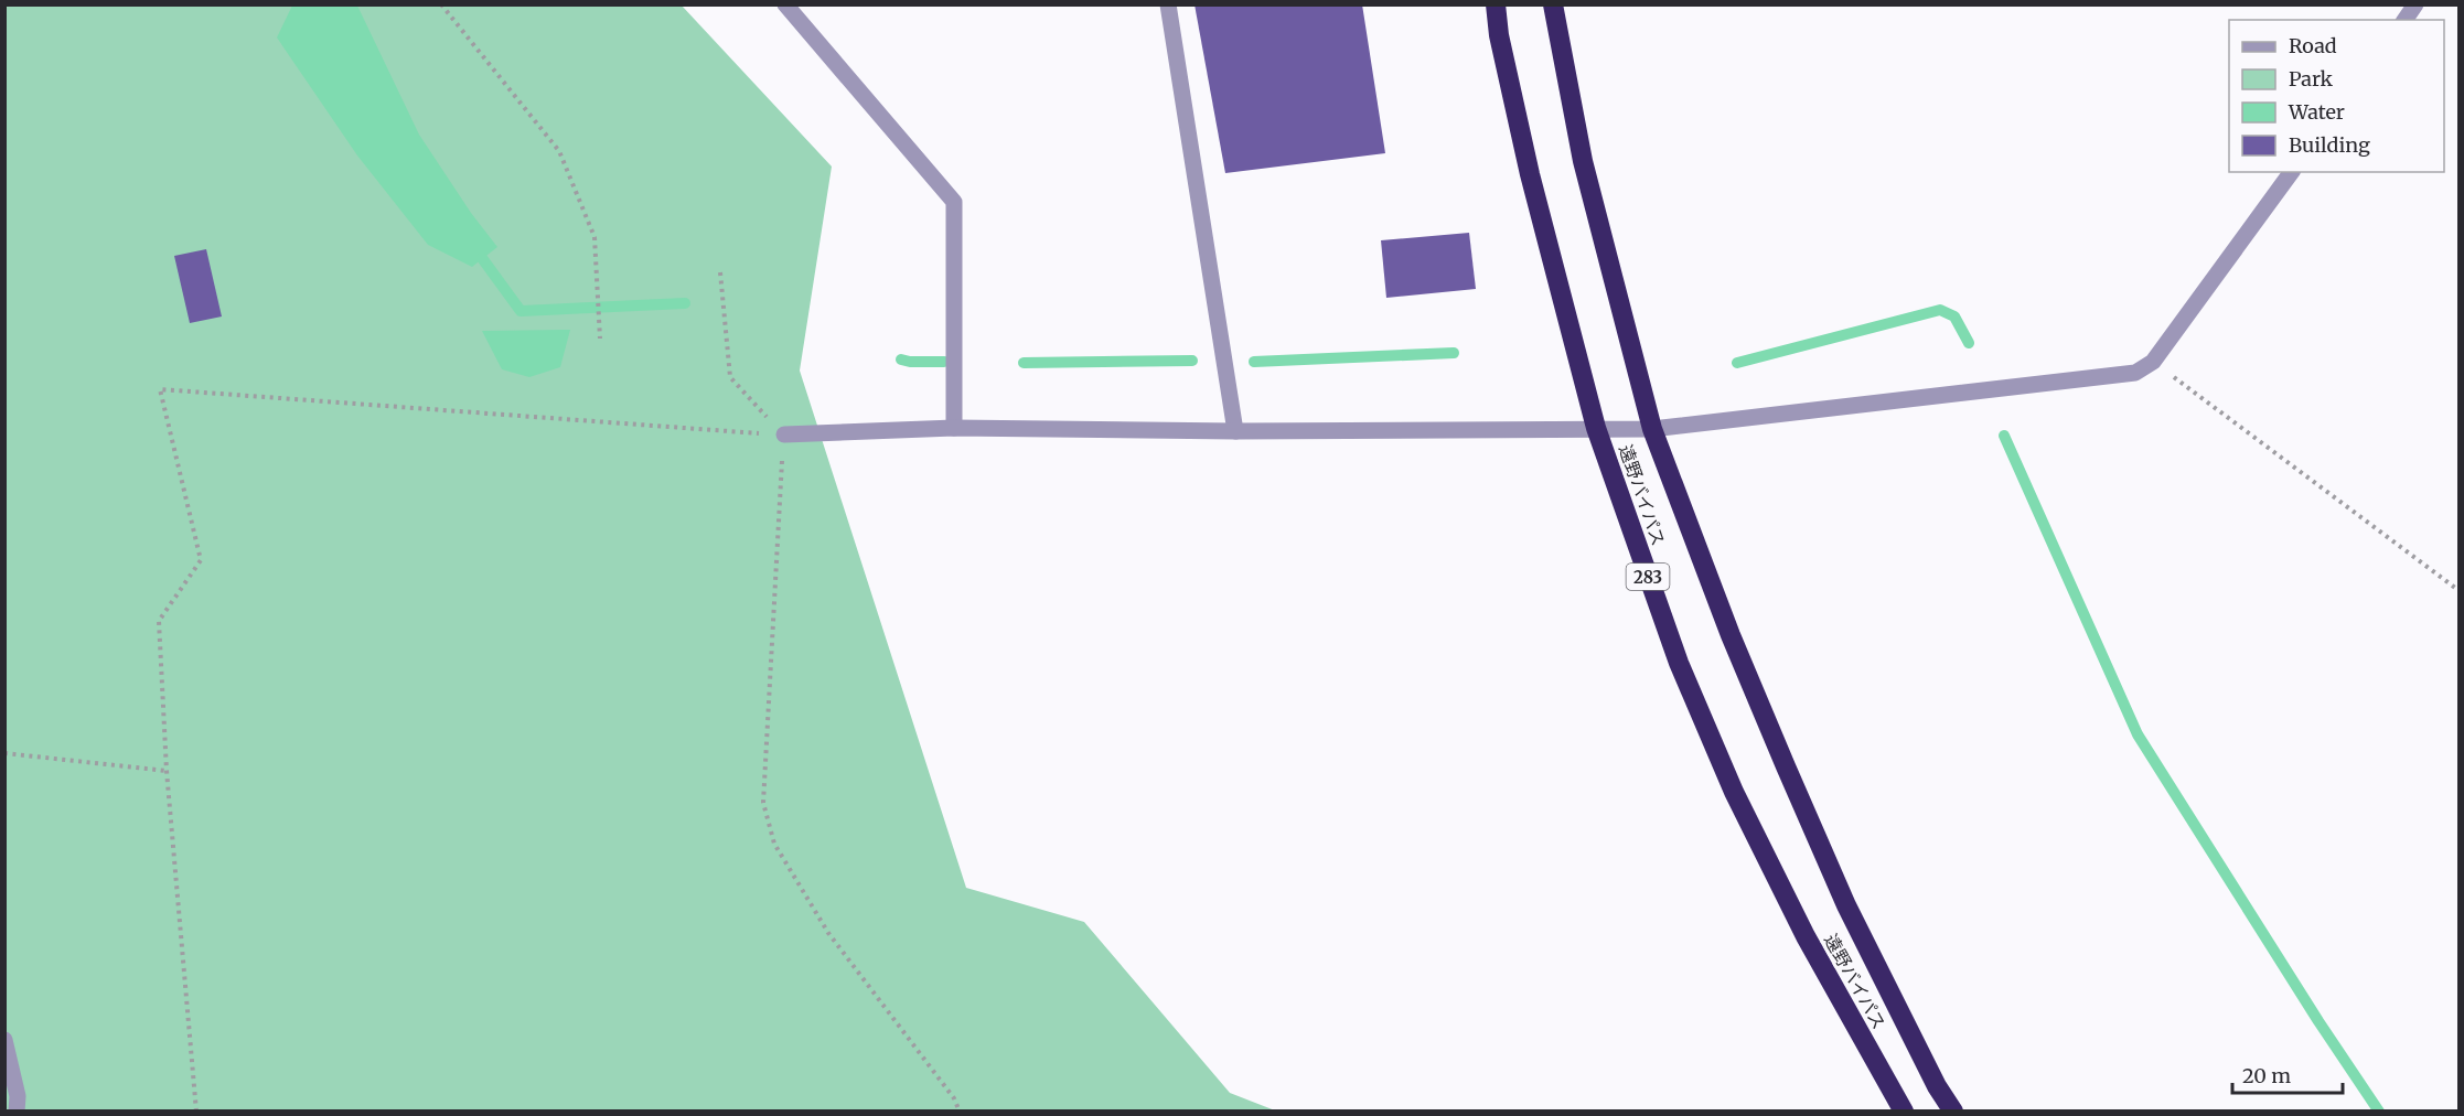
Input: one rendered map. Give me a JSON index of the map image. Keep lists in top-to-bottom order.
{
  "streets": {
    "highway": ["遠野バイパス", "283"]
  },
  "legend": [
    "Road",
    "Park",
    "Water",
    "Building"
  ],
  "scale_bar": "20 m"
}
